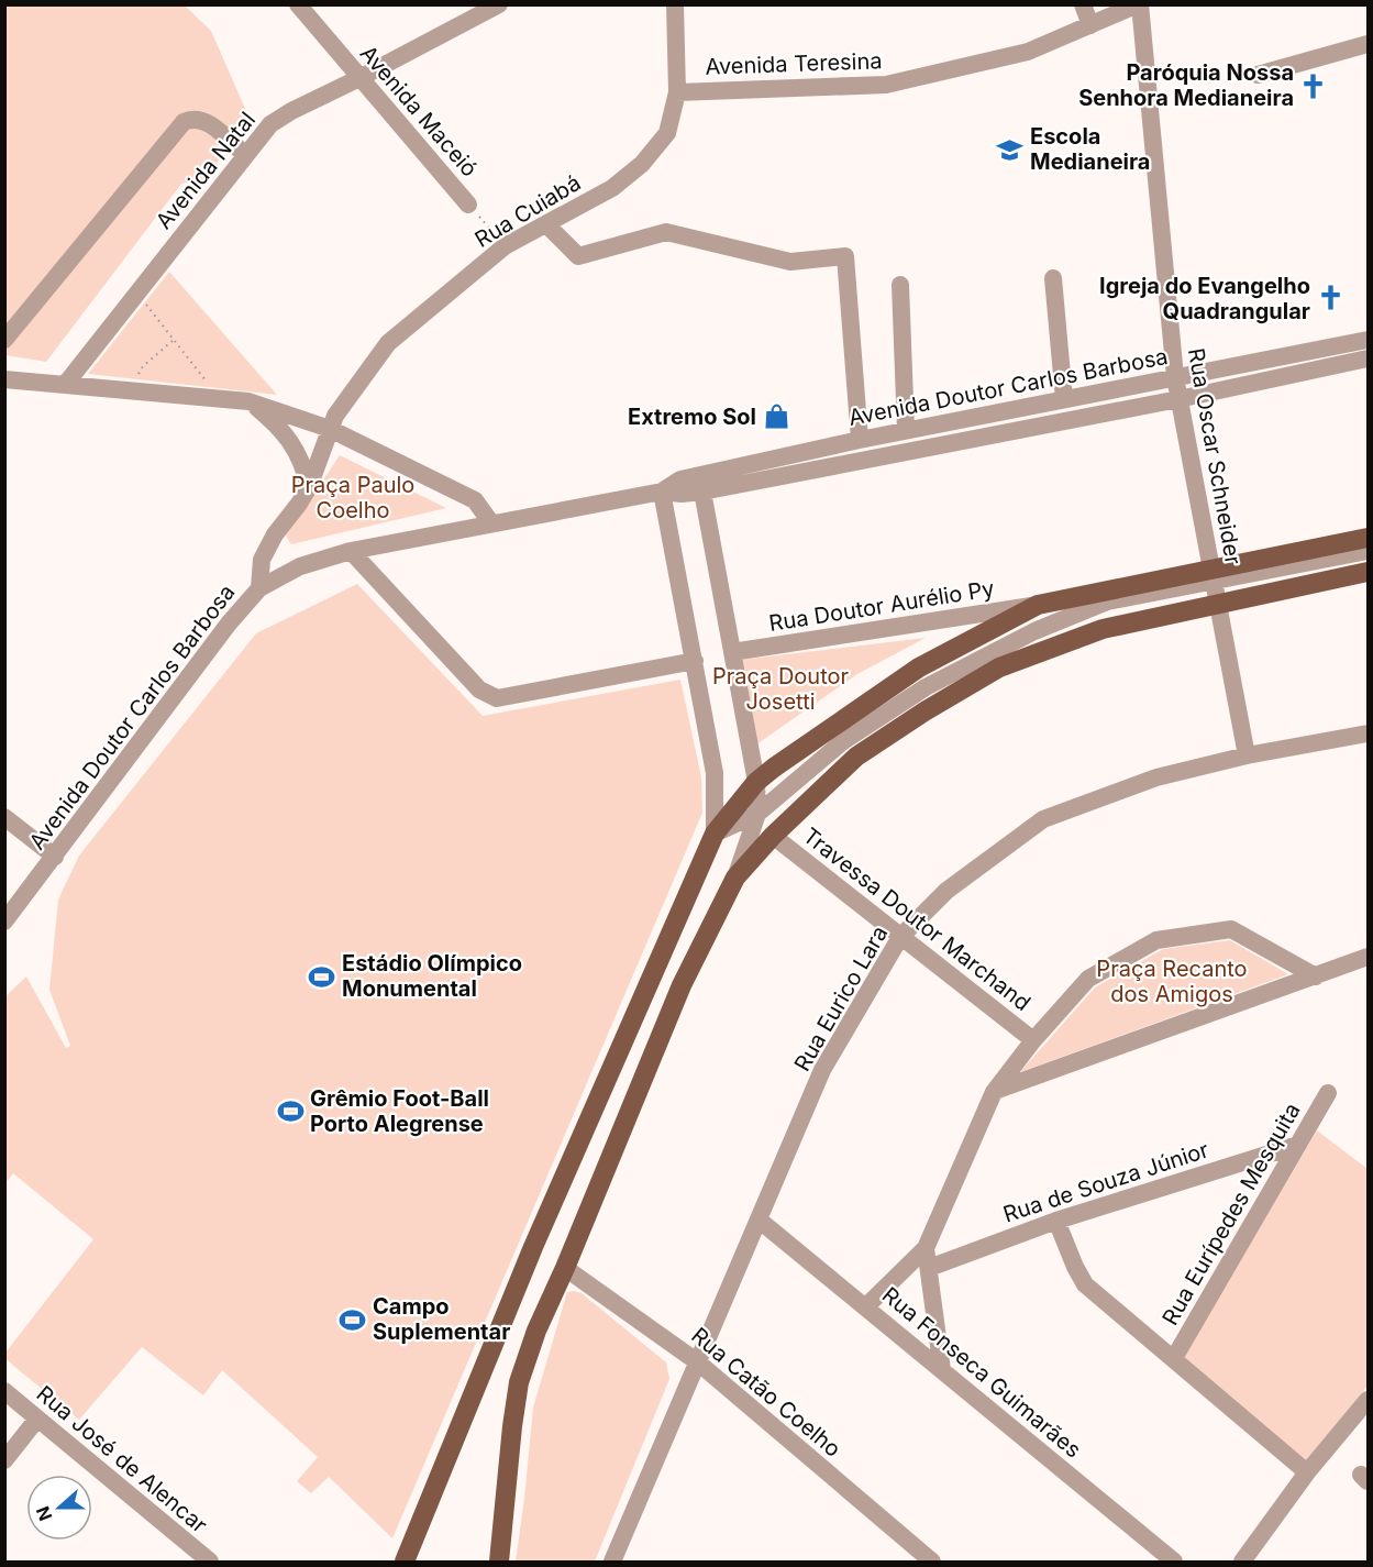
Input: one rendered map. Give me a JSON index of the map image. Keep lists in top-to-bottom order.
{
  "streets": {
    "street": [
      "Avenida Teresina",
      "Avenida Maceió",
      "Avenida Natal",
      "Rua Cuiabá",
      "Avenida Doutor Carlos Barbosa",
      "Rua Oscar Schneider",
      "Rua Doutor Aurélio Py",
      "Travessa Doutor Marchand",
      "Rua Eurico Lara",
      "Rua de Souza Júnior",
      "Rua Eurípedes Mesquita",
      "Rua Fonseca Guimarães",
      "Rua Catão Coelho",
      "Rua José de Alencar"
    ]
  },
  "crossings": [
    ["Avenida Teresina", "Rua Cuiabá"],
    ["Avenida Teresina", "Rua Oscar Schneider"],
    ["Avenida Maceió", "Avenida Natal"],
    ["Avenida Maceió", "Rua Cuiabá"],
    ["Avenida Doutor Carlos Barbosa", "Rua Oscar Schneider"],
    ["Rua Oscar Schneider", "Rua Eurico Lara"],
    ["Travessa Doutor Marchand", "Rua Eurico Lara"],
    ["Rua Eurico Lara", "Rua Fonseca Guimarães"],
    ["Rua Eurico Lara", "Rua Catão Coelho"],
    ["Rua de Souza Júnior", "Rua Eurípedes Mesquita"]
  ],
  "parks": ["Praça Paulo Coelho", "Praça Doutor Josetti", "Praça Recanto dos Amigos"],
  "places": {
    "church": ["Paróquia Nossa Senhora Medianeira", "Igreja do Evangelho Quadrangular"],
    "school or university": ["Escola Medianeira"],
    "shop": ["Extremo Sol"],
    "sports": ["Estádio Olímpico Monumental", "Grêmio Foot-Ball Porto Alegrense", "Campo Suplementar"]
  },
  "north": "left"
}
